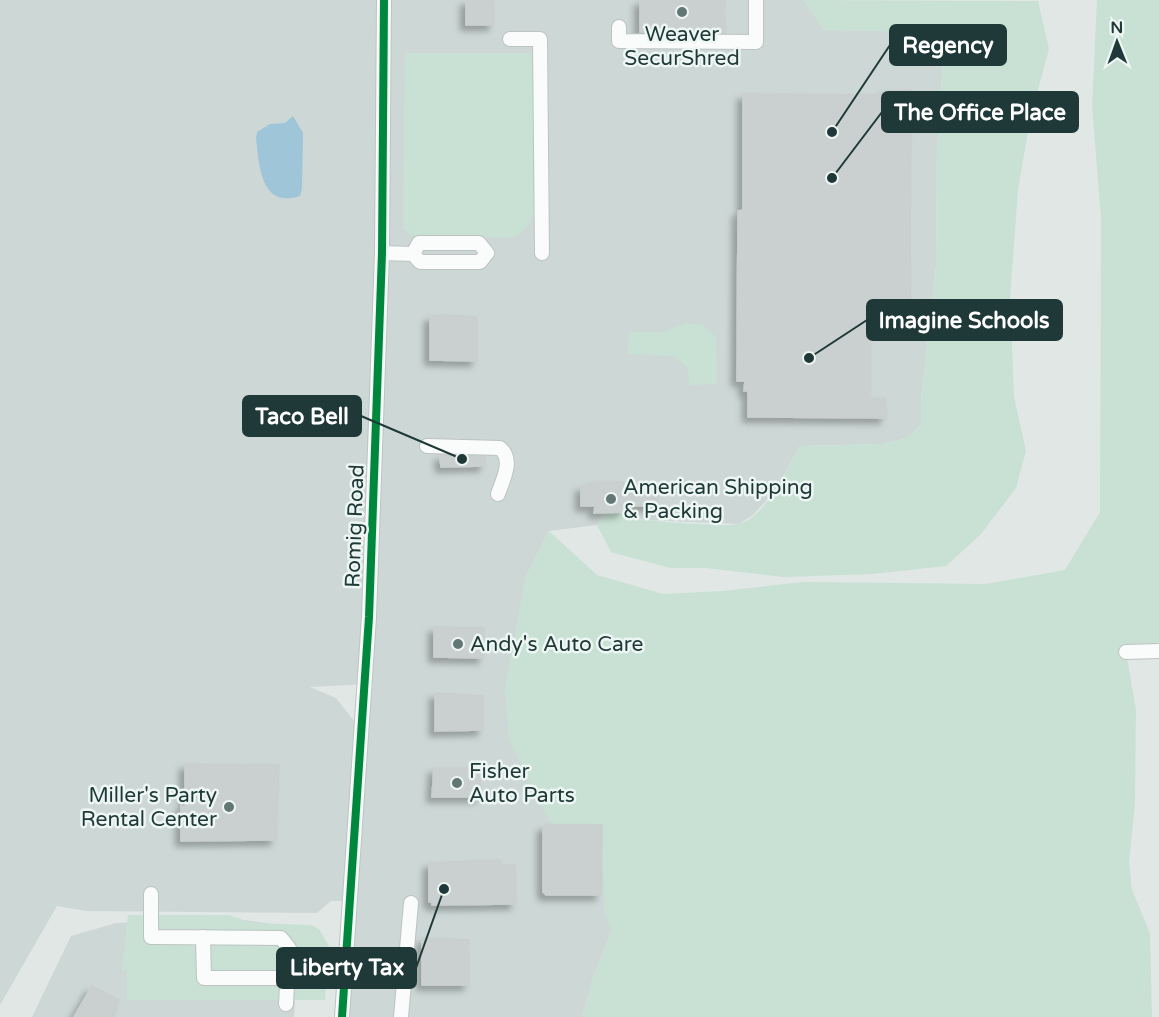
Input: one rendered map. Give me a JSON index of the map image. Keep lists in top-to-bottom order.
{
  "streets": {
    "street": ["Romig Road"]
  },
  "places": [
    "Weaver SecurShred",
    "Regency",
    "The Office Place",
    "Imagine Schools",
    "Taco Bell",
    "American Shipping & Packing",
    "Andy's Auto Care",
    "Fisher Auto Parts",
    "Miller's Party Rental Center",
    "Liberty Tax"
  ],
  "north": "top"
}
